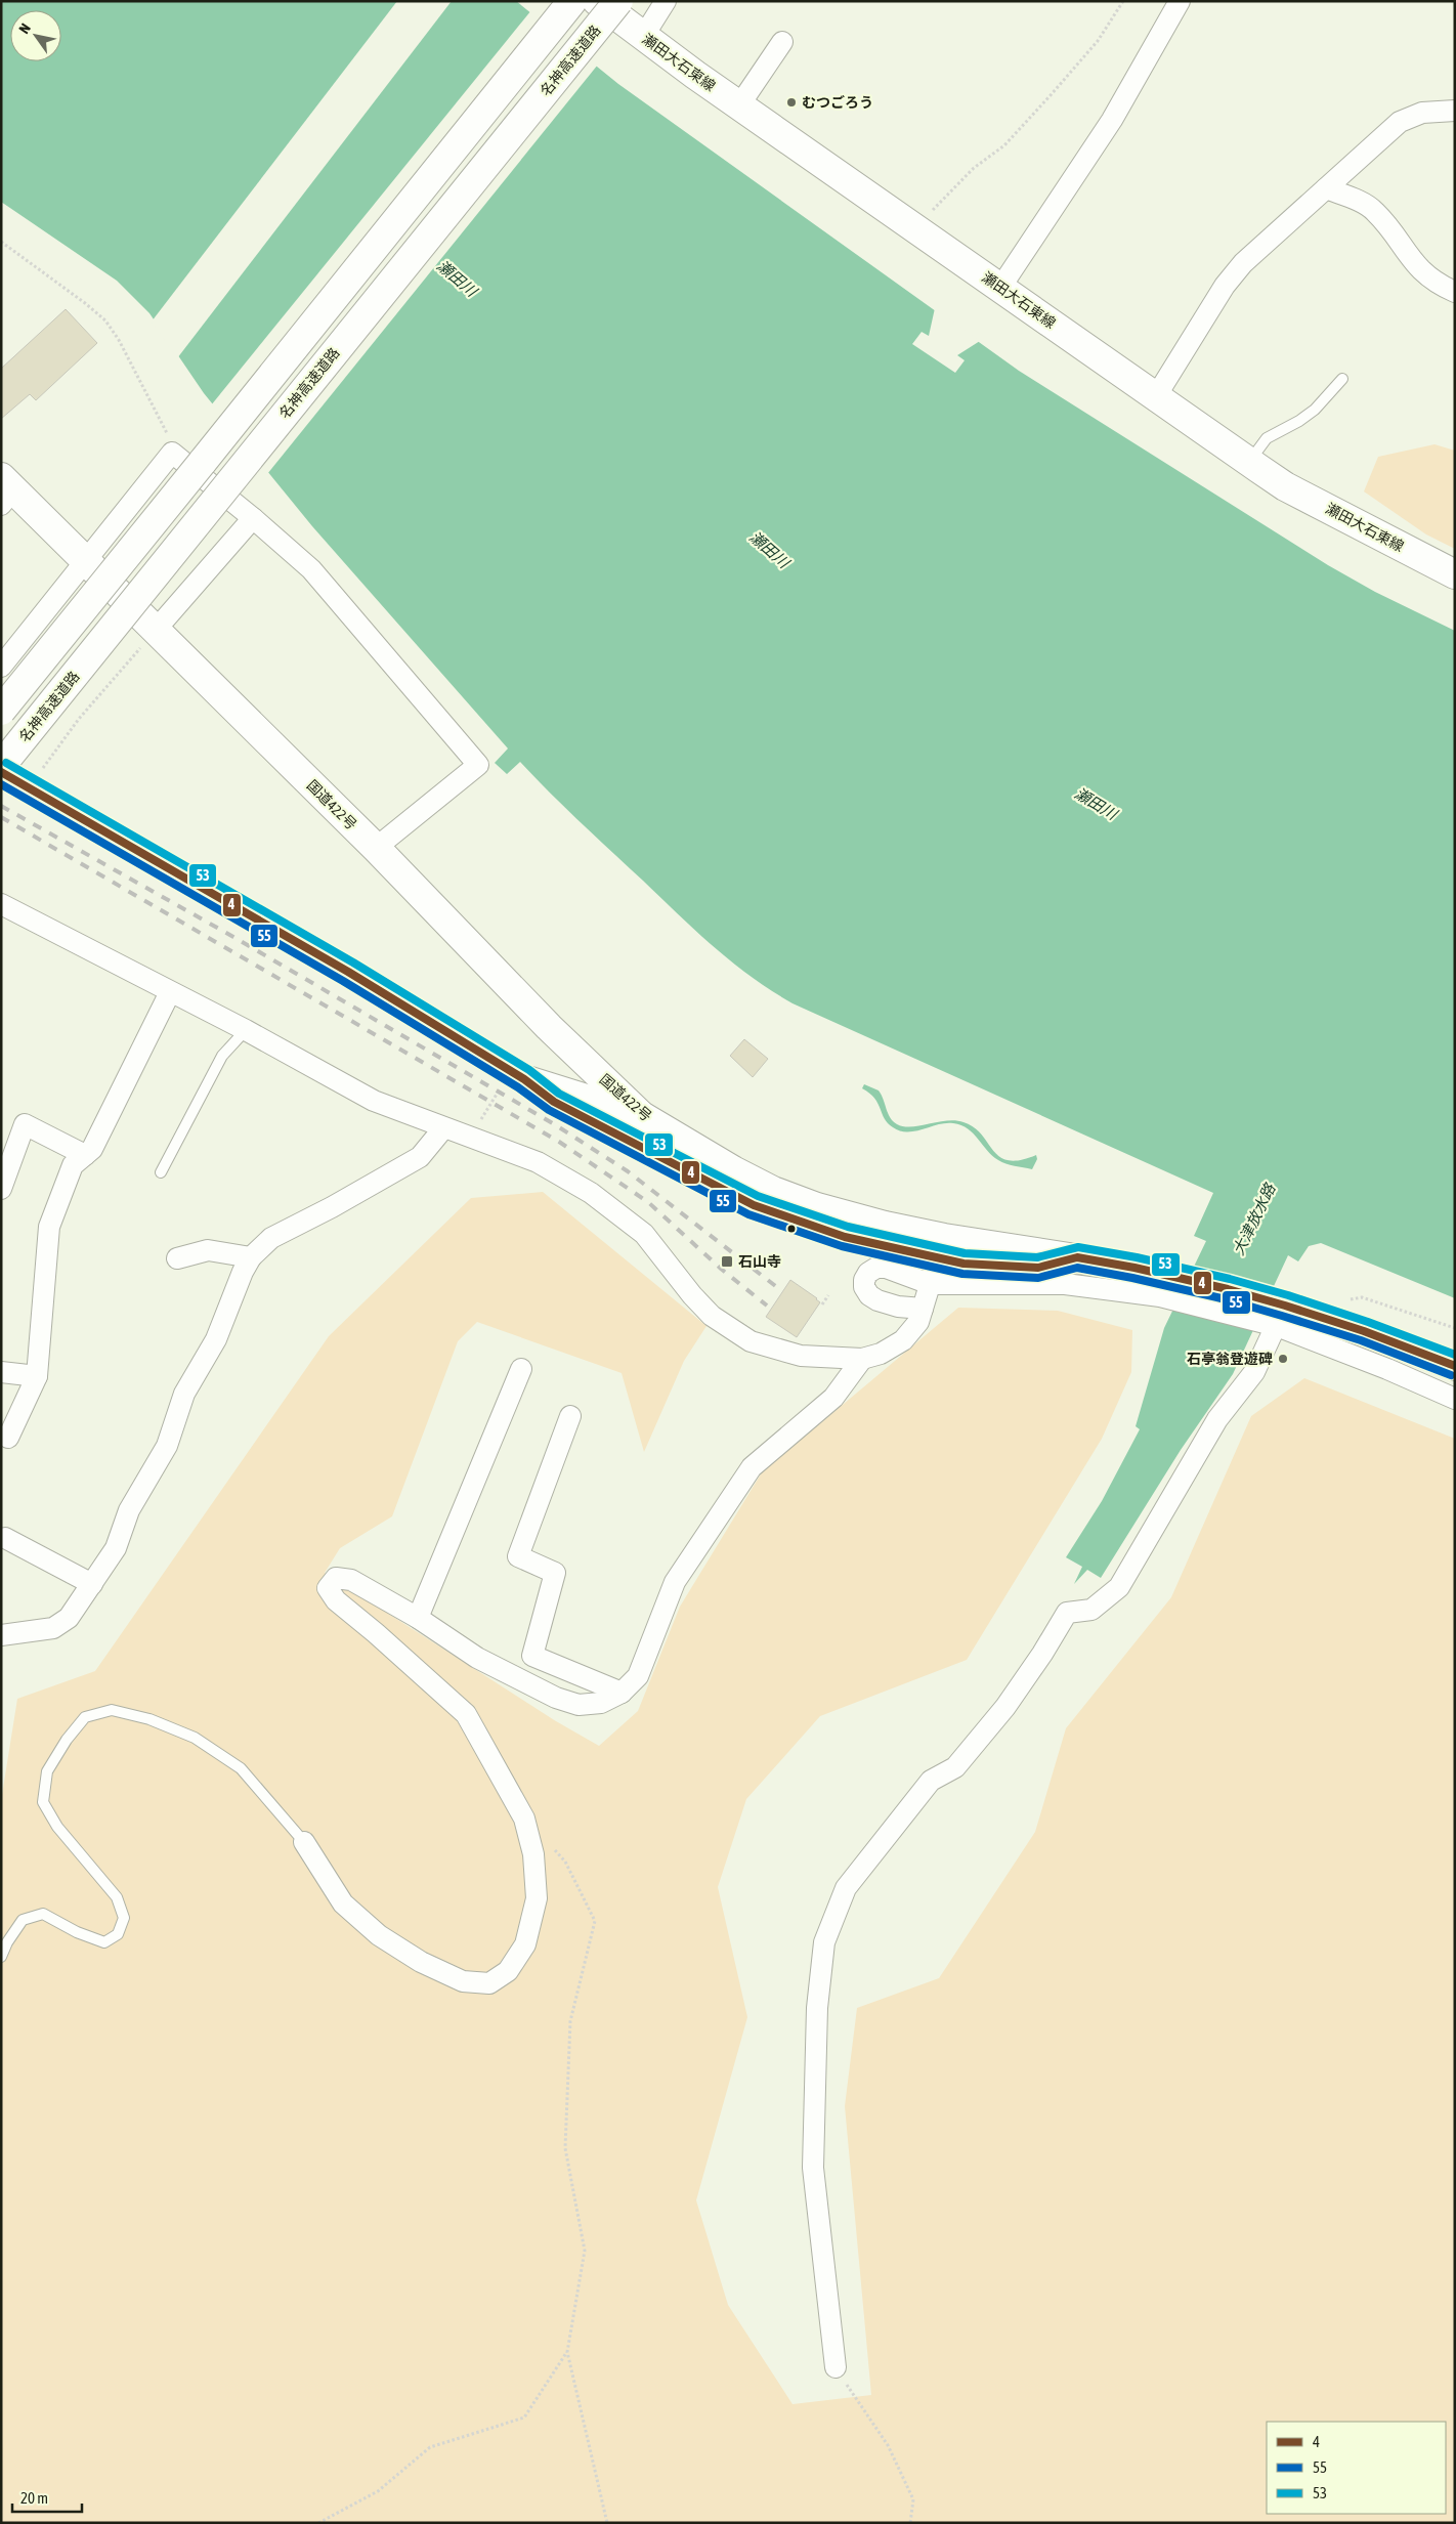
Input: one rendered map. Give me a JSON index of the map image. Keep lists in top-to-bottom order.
{
  "streets": {
    "main road": ["名神高速道路", "瀬田大石東線", "国道422号"]
  },
  "water": ["瀬田川", "大津放水路"],
  "places": {
    "other": ["むつごろう", "石亭翁登遊碑"],
    "transit": ["石山寺"]
  },
  "lines": ["transit line 53", "transit line 4", "transit line 55"],
  "legend": ["4", "55", "53"],
  "scale_bar": "20 m",
  "north": "top left"
}
